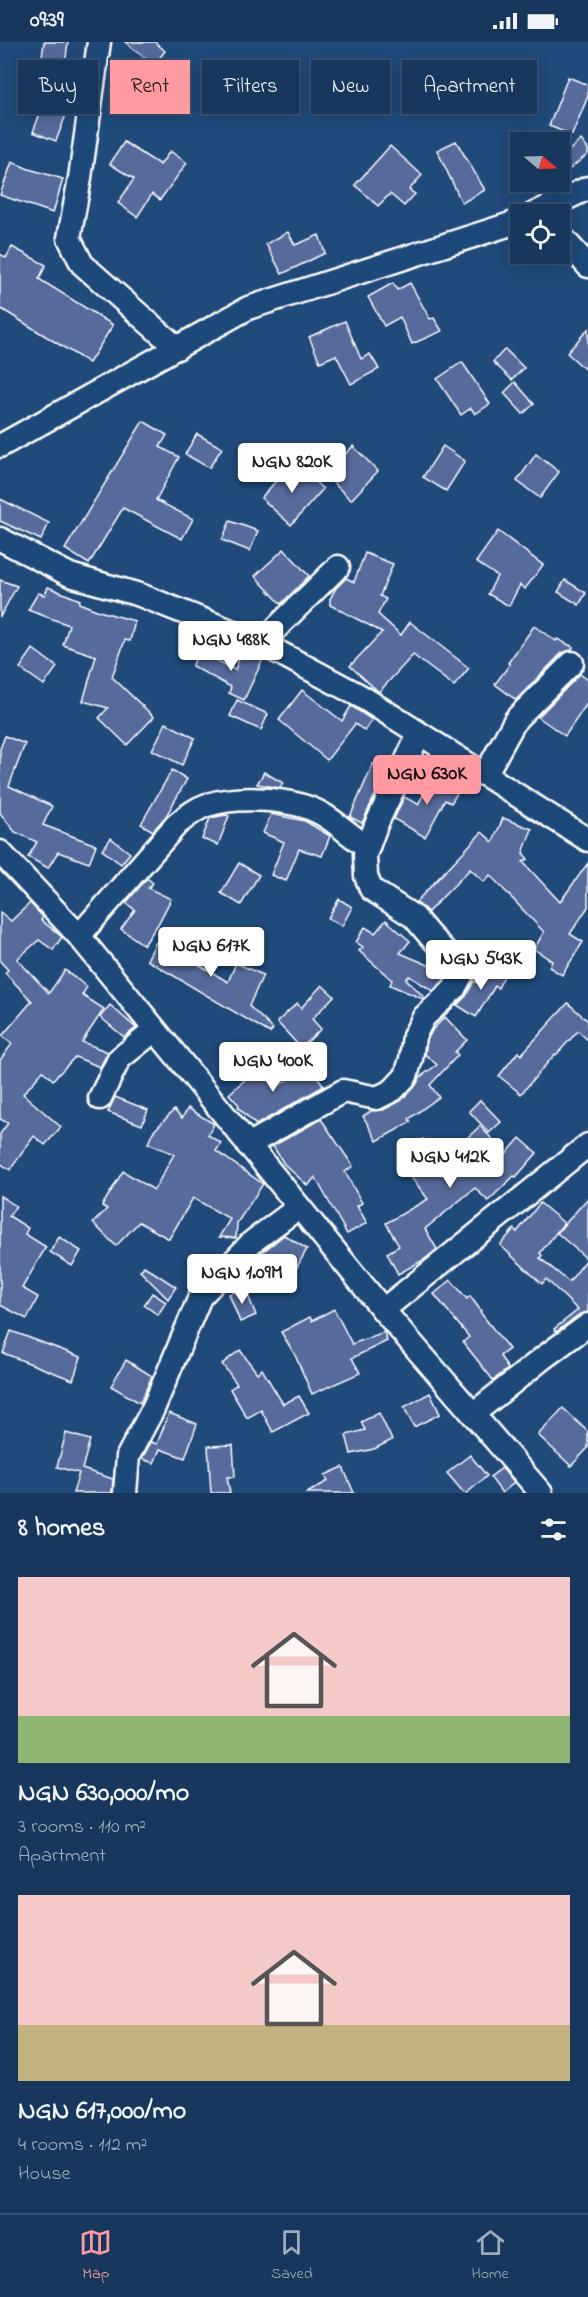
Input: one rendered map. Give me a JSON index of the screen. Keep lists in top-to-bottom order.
{
  "north": "right",
  "page": {
    "status": "09:39",
    "chip": [
      "Buy",
      "Rent",
      "Filters",
      "New",
      "Apartment"
    ],
    "price": [
      "NGN 820K",
      "NGN 488K",
      "NGN 630K",
      "NGN 617K",
      "NGN 543K",
      "NGN 400K",
      "NGN 412K",
      "NGN 1.09M"
    ],
    "heading": "8 homes",
    "list": [
      {
        "name": "NGN 630,000/mo",
        "note": "3 rooms · 110 m² · Apartment"
      },
      {
        "name": "NGN 617,000/mo",
        "note": "4 rooms · 112 m² · House"
      }
    ],
    "tabs": ["Map", "Saved", "Home"]
  }
}
